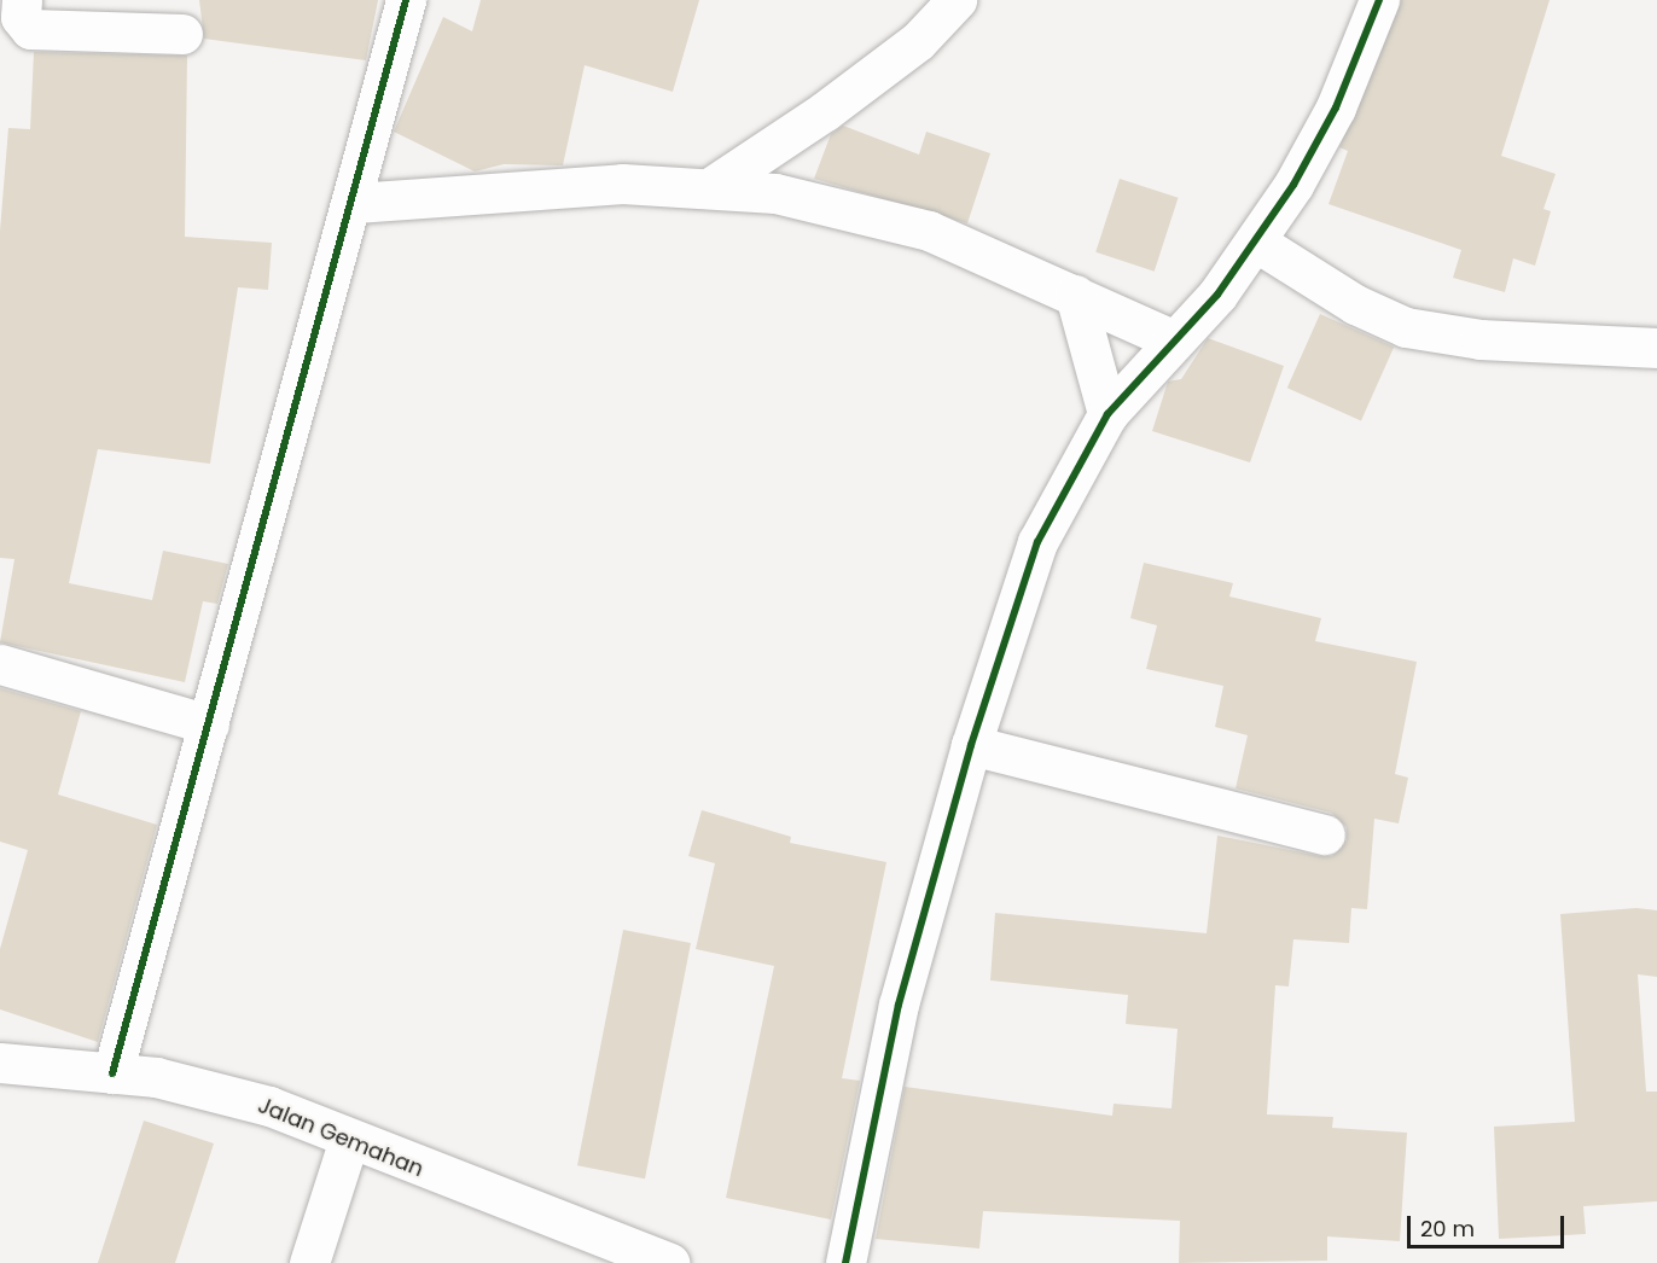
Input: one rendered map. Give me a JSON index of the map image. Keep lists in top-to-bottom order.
{
  "streets": {
    "street": ["Jalan Gemahan"]
  },
  "scale_bar": "20 m"
}
